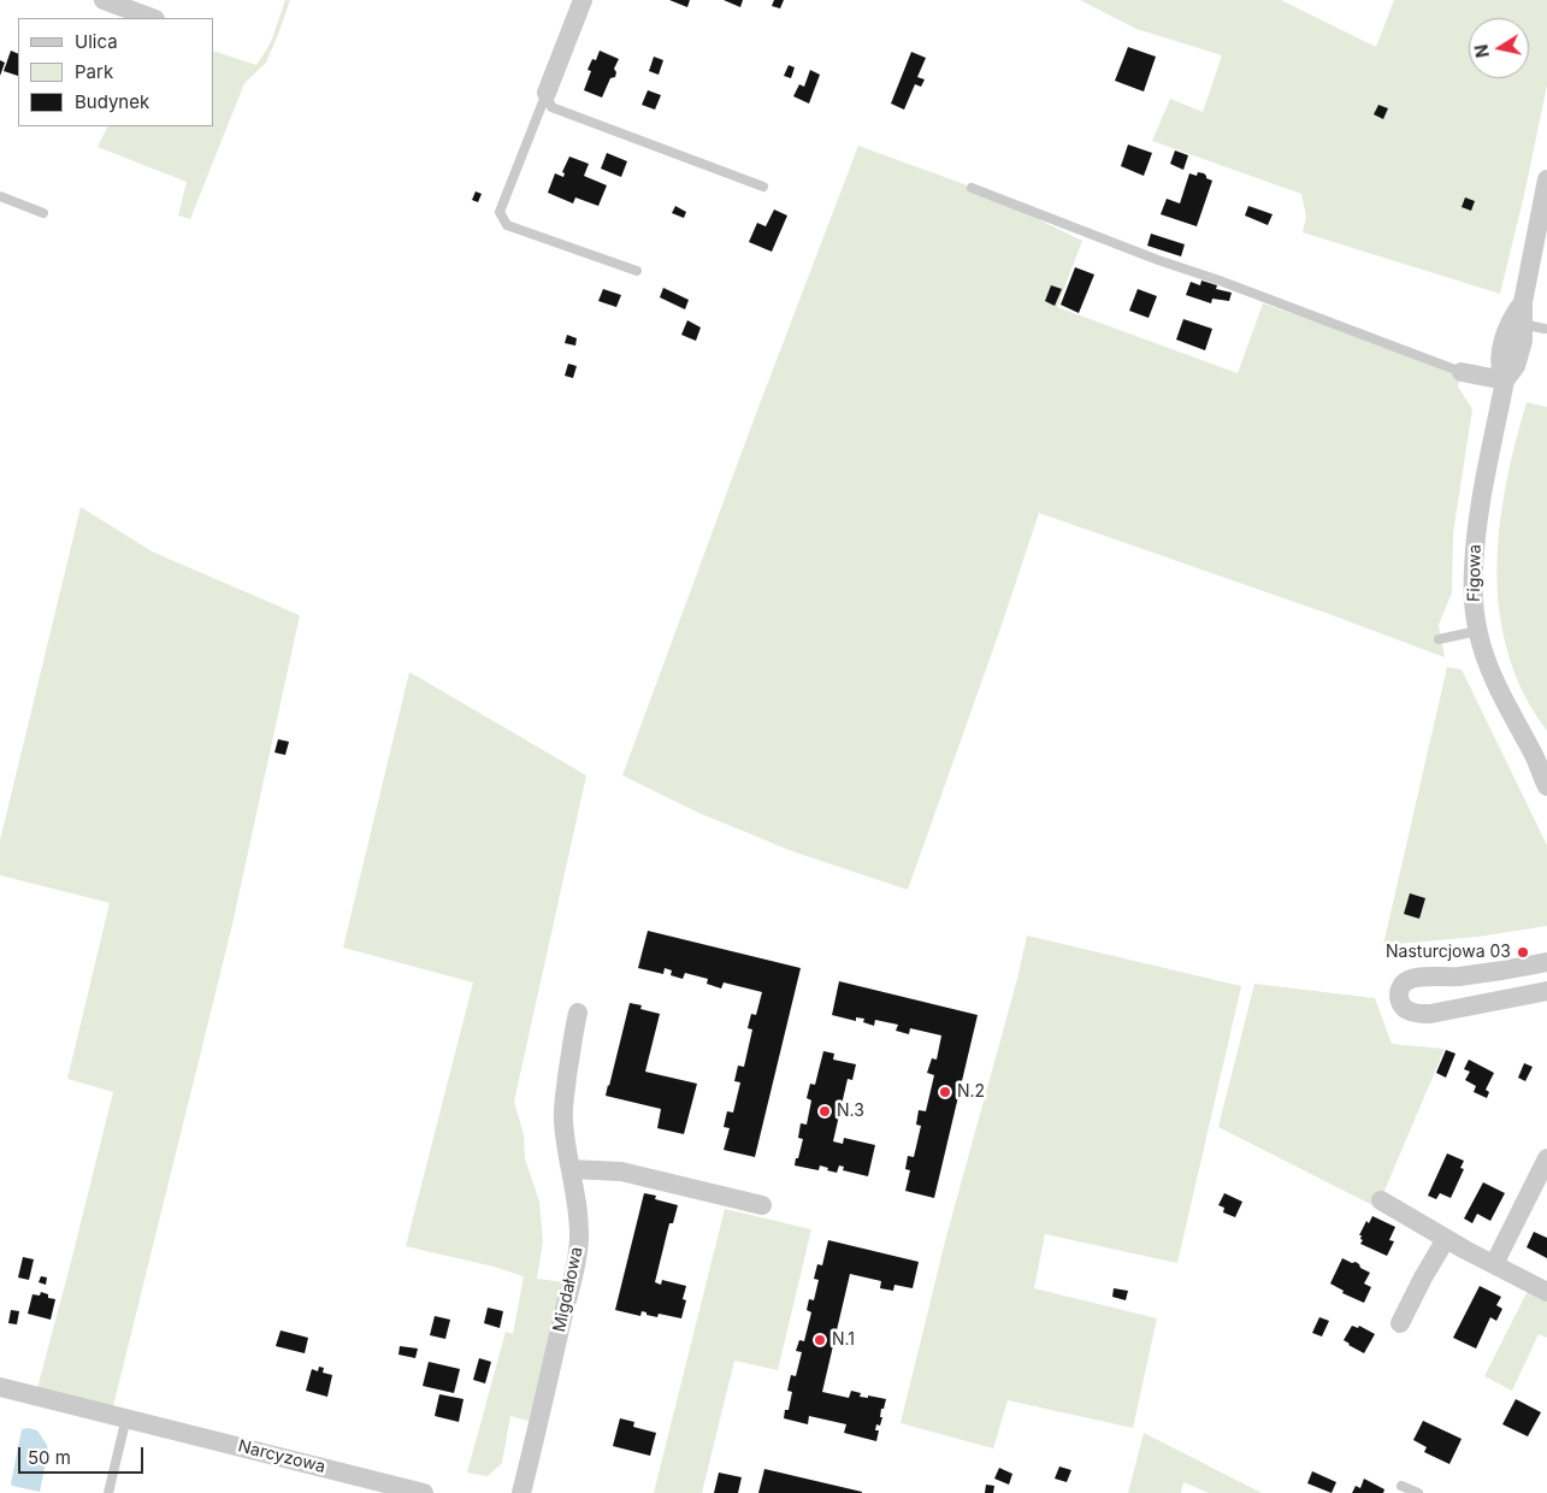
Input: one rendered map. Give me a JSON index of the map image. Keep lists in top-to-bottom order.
{
  "streets": {
    "street": ["Figowa", "Migdałowa", "Narcyzowa"]
  },
  "places": [
    "Nasturcjowa 03",
    "N.2",
    "N.3",
    "N.1"
  ],
  "legend": ["Ulica", "Park", "Budynek"],
  "scale_bar": "50 m",
  "north": "left"
}
